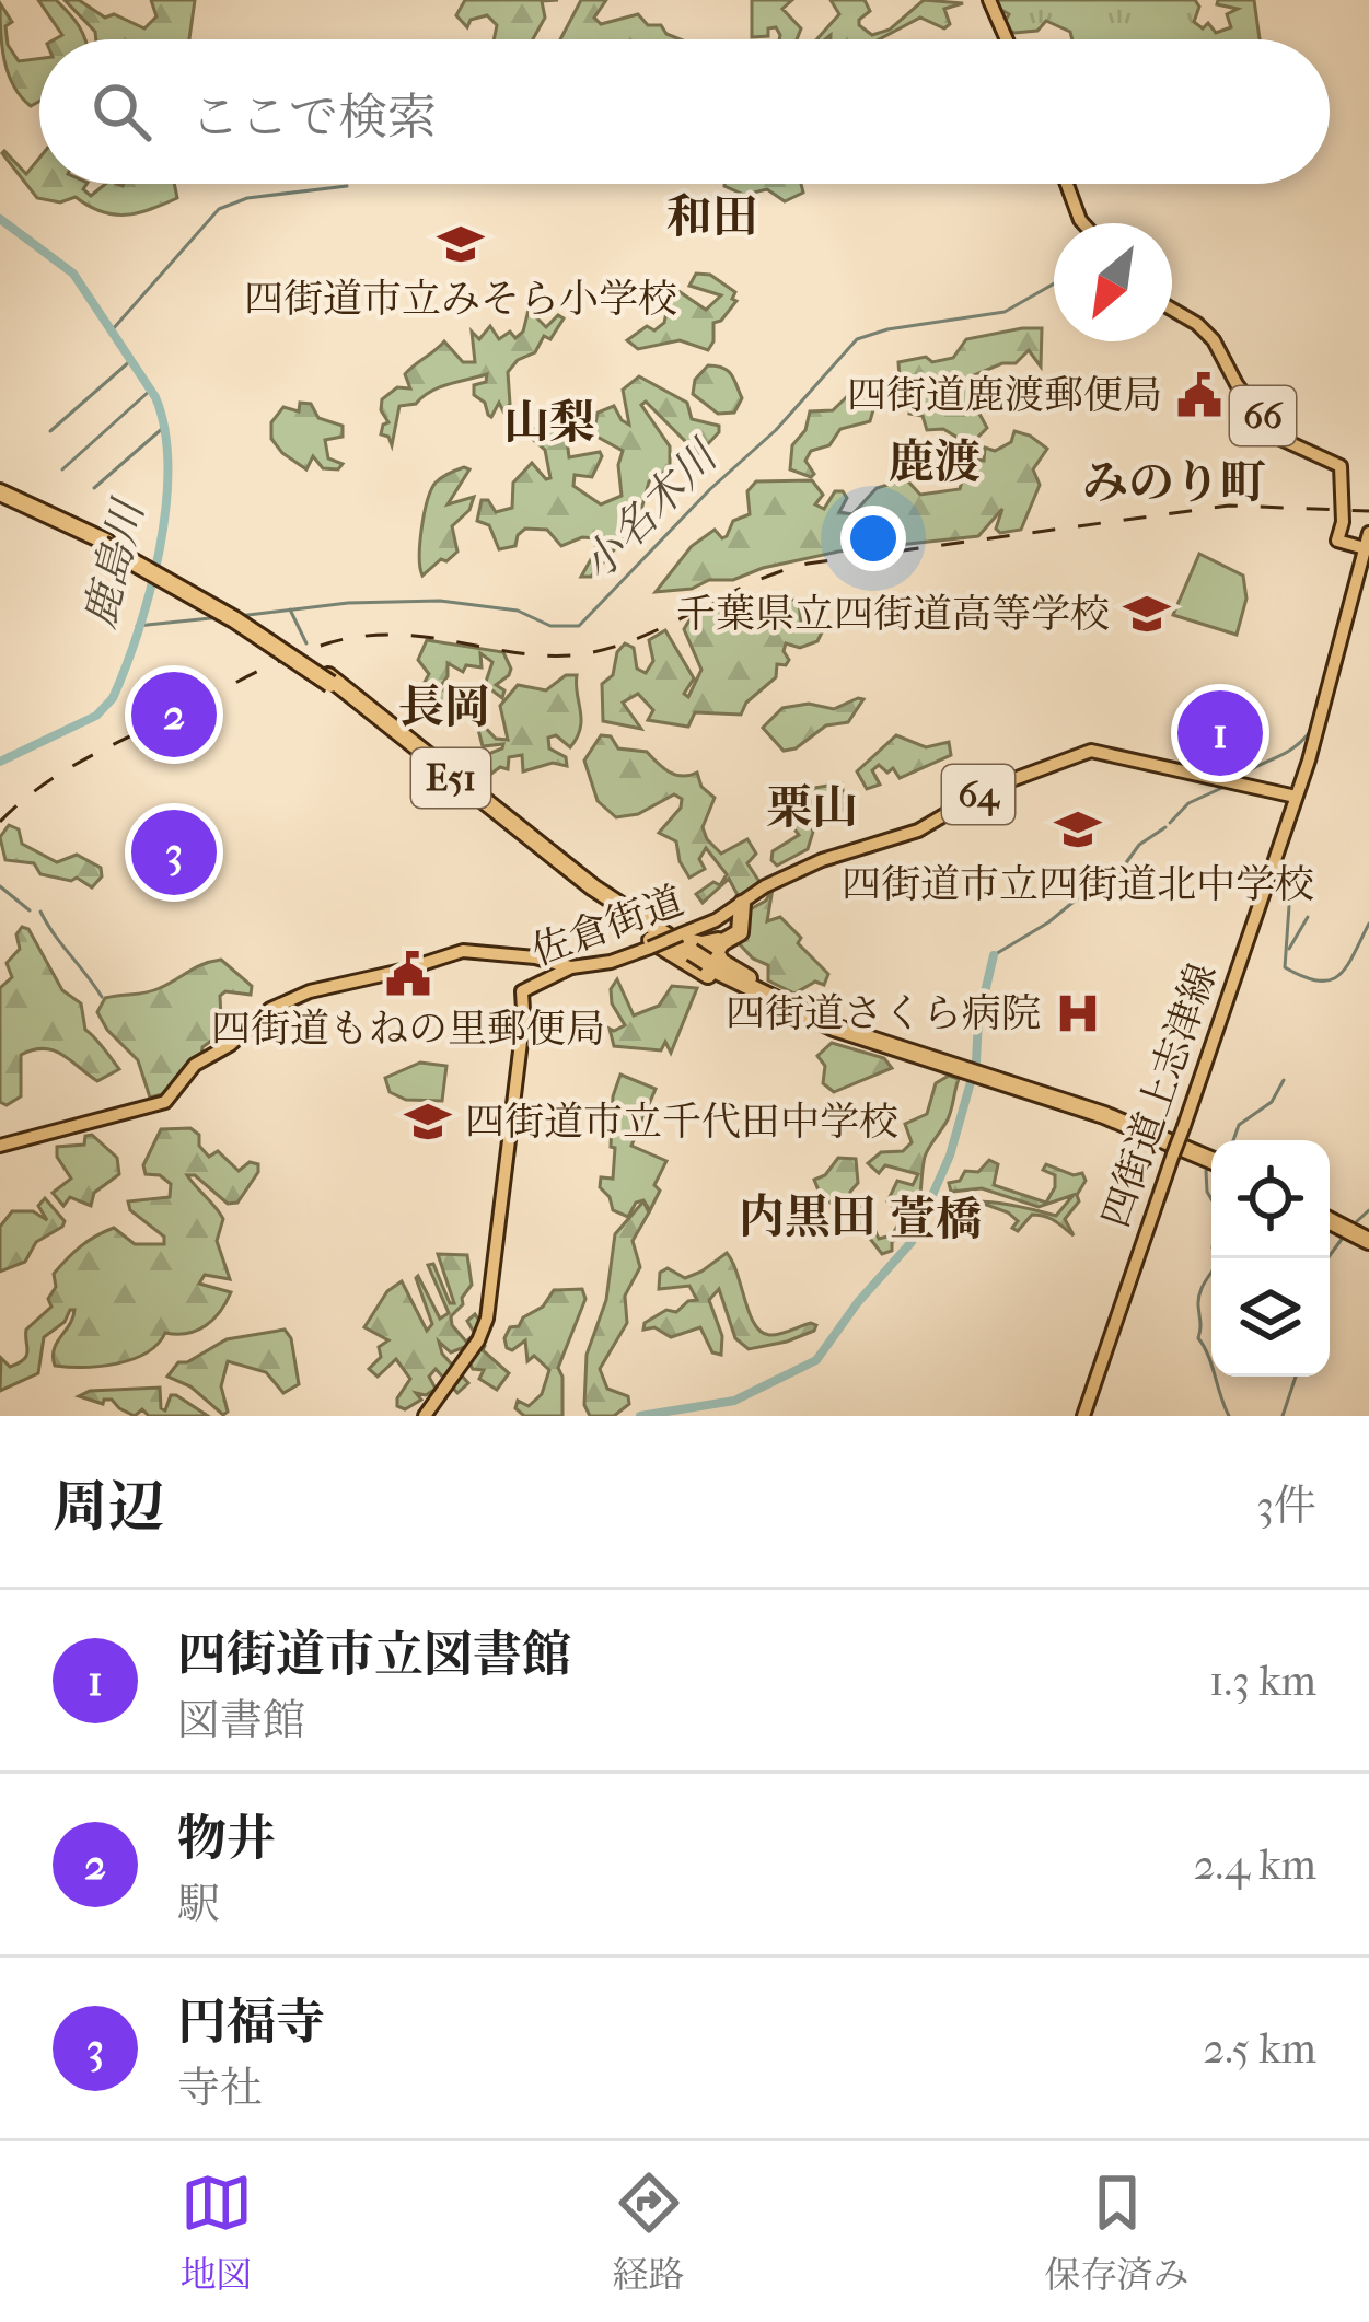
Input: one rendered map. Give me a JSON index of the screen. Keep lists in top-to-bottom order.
{
  "streets": {
    "highway": ["E51"],
    "main road": [
      "66",
      "64",
      "佐倉街道",
      "四街道上志津線"
    ]
  },
  "crossings": [
    ["佐倉街道", "四街道上志津線"]
  ],
  "districts": [
    "和田",
    "山梨",
    "鹿渡",
    "みのり町",
    "長岡",
    "栗山",
    "内黒田",
    "萱橋"
  ],
  "water": ["小名木川", "鹿島川"],
  "places": {
    "school or university": [
      "四街道市立みそら小学校",
      "千葉県立四街道高等学校",
      "四街道市立四街道北中学校",
      "四街道市立千代田中学校"
    ],
    "public building": ["四街道鹿渡郵便局", "四街道もねの里郵便局"],
    "hospital": ["四街道さくら病院"]
  },
  "north": "bottom left",
  "page": {
    "search": "ここで検索",
    "pins": ["2", "1", "3"],
    "heading": ["周辺", "3件"],
    "list": [
      {
        "mark": "1",
        "name": "四街道市立図書館",
        "note": "図書館",
        "value": "1.3 km"
      },
      {
        "mark": "2",
        "name": "物井",
        "note": "駅",
        "value": "2.4 km"
      },
      {
        "mark": "3",
        "name": "円福寺",
        "note": "寺社",
        "value": "2.5 km"
      }
    ],
    "nav": ["地図", "経路", "保存済み"]
  }
}
